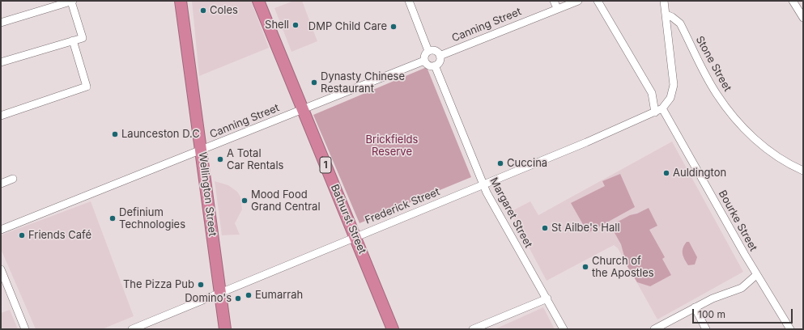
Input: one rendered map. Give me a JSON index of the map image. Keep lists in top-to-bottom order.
{
  "streets": {
    "highway": ["1", "Wellington Street", "Bathurst Street"],
    "street": [
      "Canning Street",
      "Stone Street",
      "Frederick Street",
      "Margaret Street",
      "Bourke Street"
    ]
  },
  "crossings": [
    ["Canning Street", "Wellington Street"],
    ["Canning Street", "Margaret Street"],
    ["Canning Street", "Bathurst Street"],
    ["Wellington Street", "Frederick Street"],
    ["Frederick Street", "Margaret Street"],
    ["Frederick Street", "Bathurst Street"],
    ["Frederick Street", "Bourke Street"]
  ],
  "parks": ["Brickfields Reserve"],
  "places": [
    "Coles",
    "Shell",
    "DMP Child Care",
    "Dynasty Chinese Restaurant",
    "Launceston D.C",
    "A Total Car Rentals",
    "Cuccina",
    "Auldington",
    "Mood Food Grand Central",
    "Definium Technologies",
    "St Ailbe's Hall",
    "Friends Café",
    "Church of the Apostles",
    "The Pizza Pub",
    "Eumarrah",
    "Domino's"
  ],
  "scale_bar": "100 m"
}
